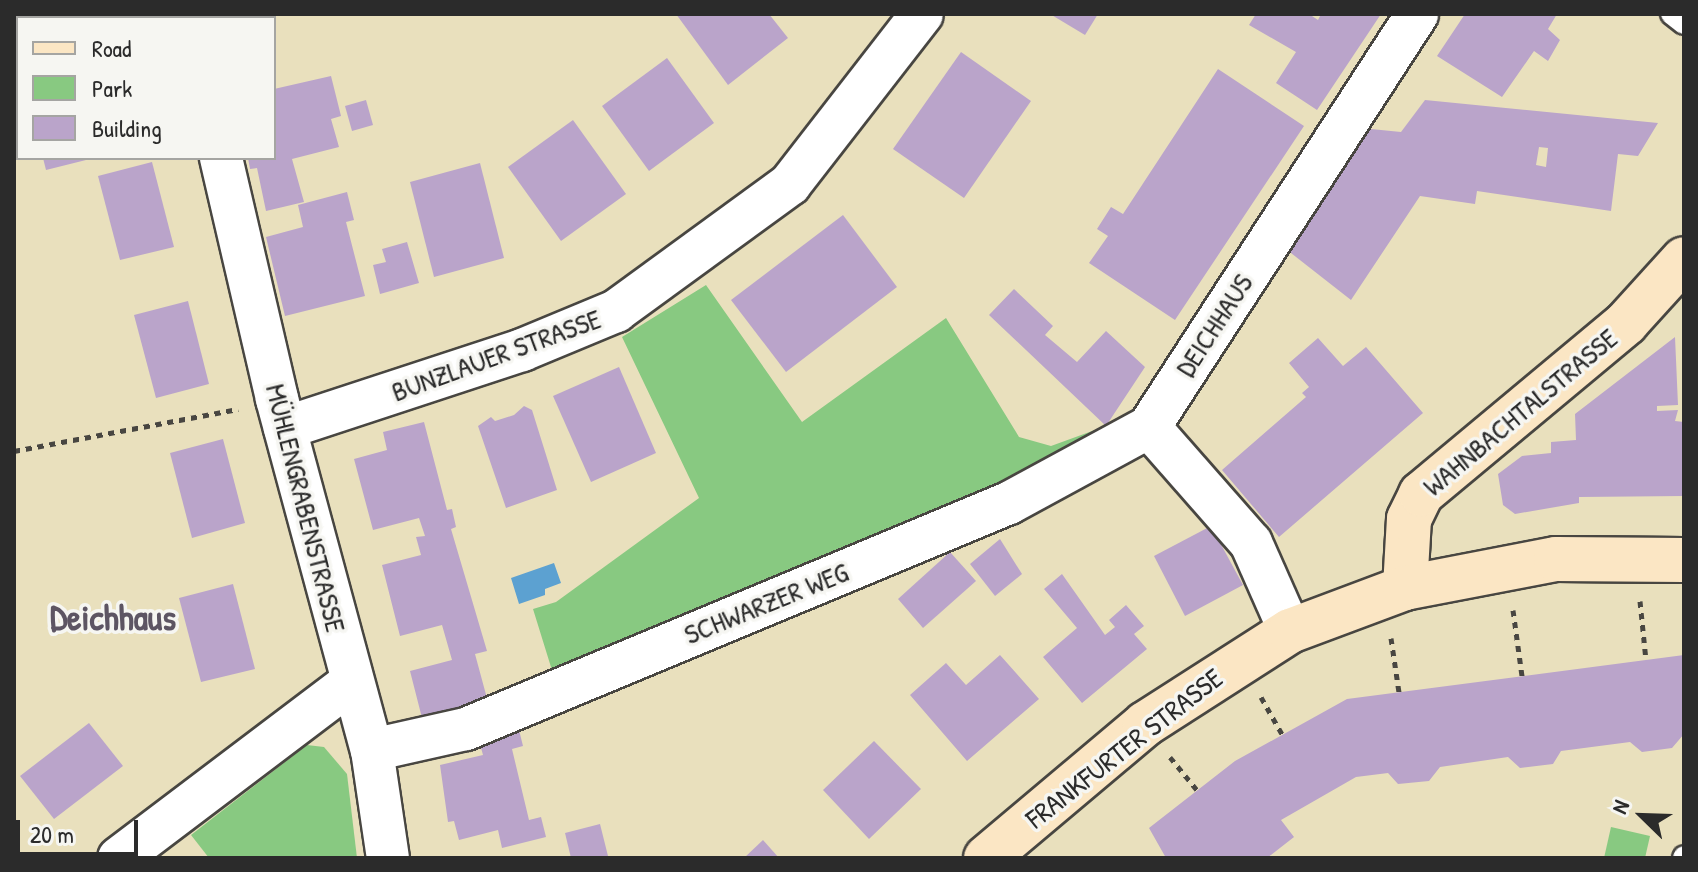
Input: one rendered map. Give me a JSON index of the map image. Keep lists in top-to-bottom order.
{
  "streets": {
    "main road": ["WAHNBACHTALSTRASSE", "FRANKFURTER STRASSE"],
    "street": [
      "DEICHHAUS",
      "BUNZLAUER STRASSE",
      "MÜHLENGRABENSTRASSE",
      "SCHWARZER WEG"
    ]
  },
  "crossings": [
    ["DEICHHAUS", "SCHWARZER WEG"],
    ["BUNZLAUER STRASSE", "MÜHLENGRABENSTRASSE"],
    ["WAHNBACHTALSTRASSE", "FRANKFURTER STRASSE"],
    ["MÜHLENGRABENSTRASSE", "SCHWARZER WEG"]
  ],
  "districts": ["Deichhaus"],
  "legend": ["Road", "Park", "Building"],
  "scale_bar": "20 m",
  "north": "top left"
}
